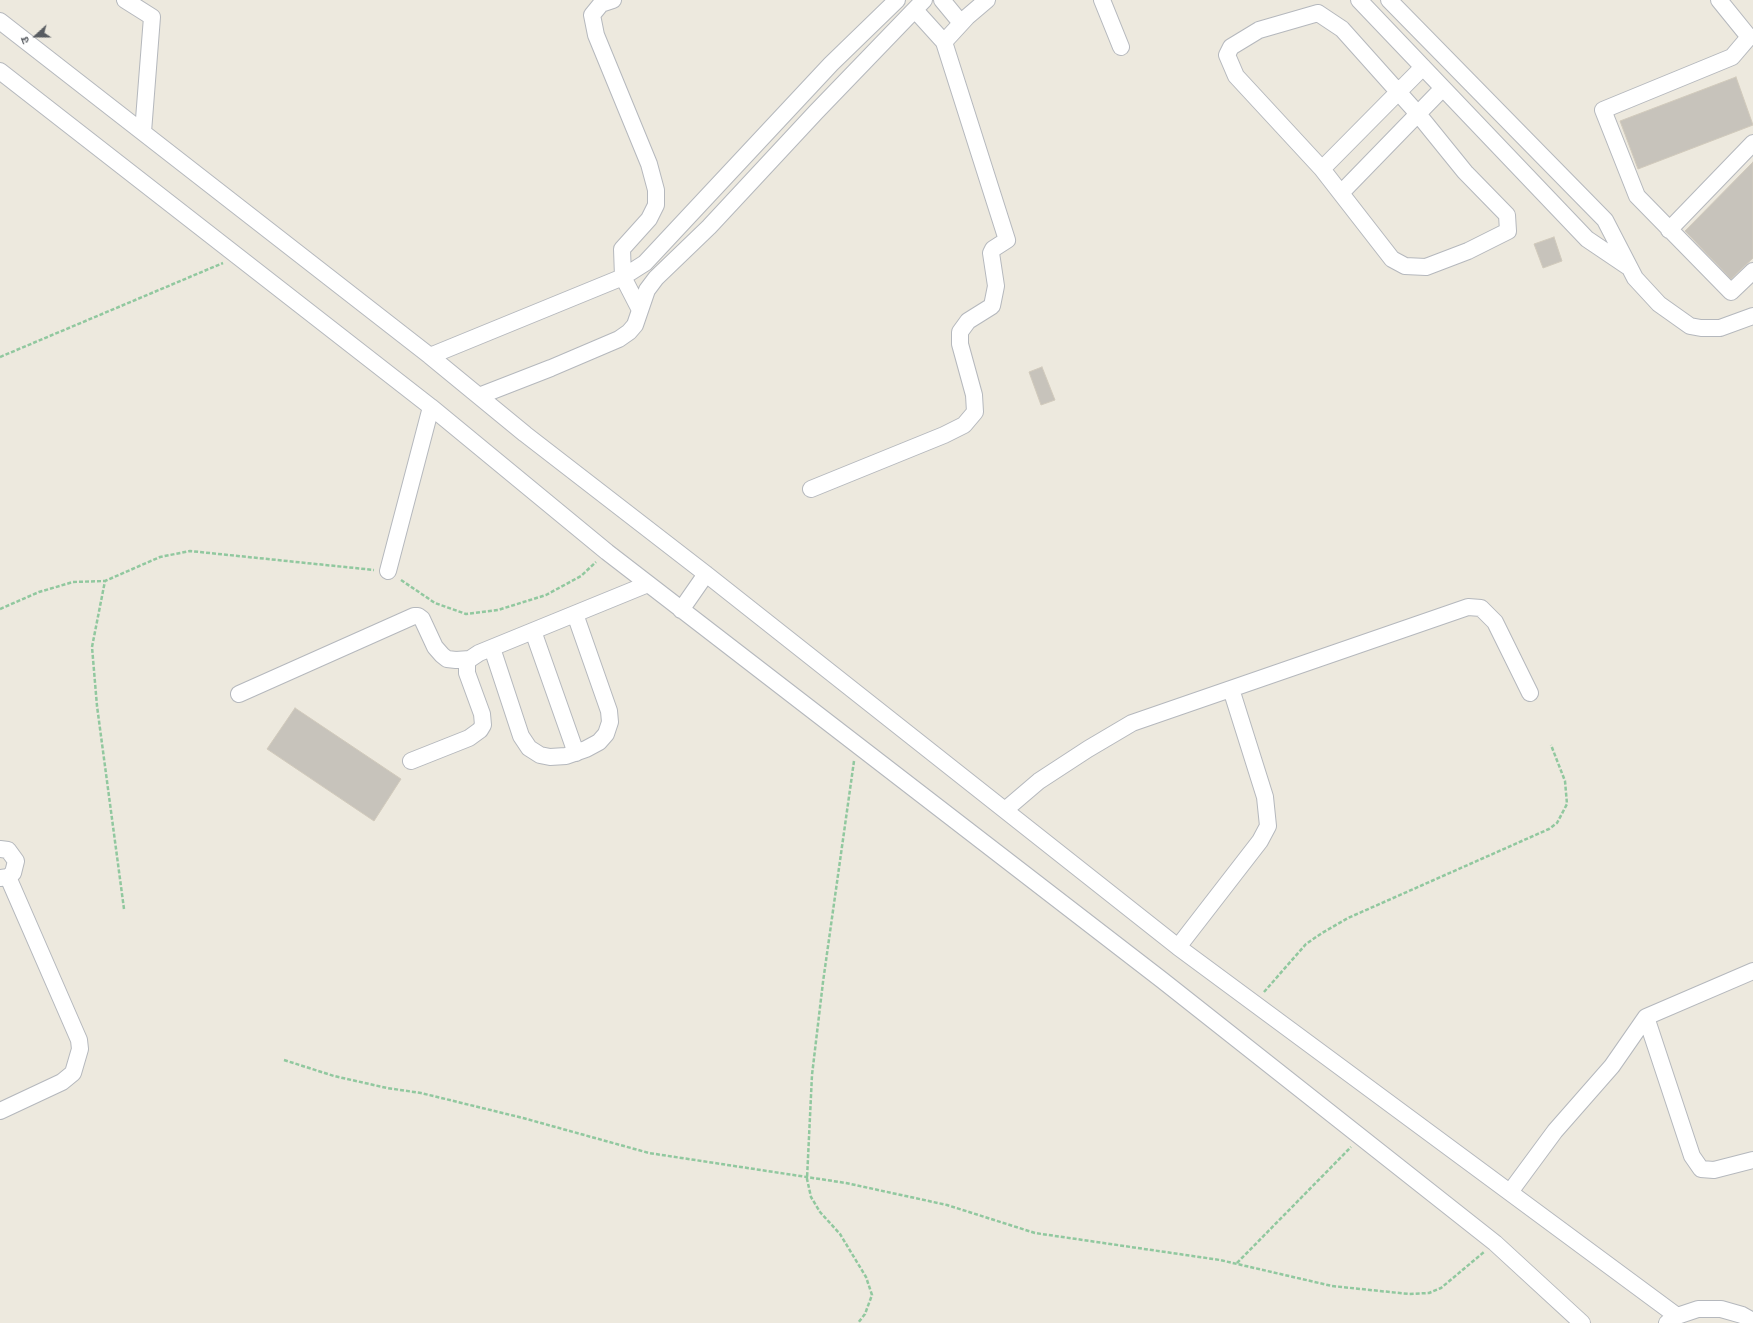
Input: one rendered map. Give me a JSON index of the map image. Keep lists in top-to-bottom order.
{
  "north": "left"
}
